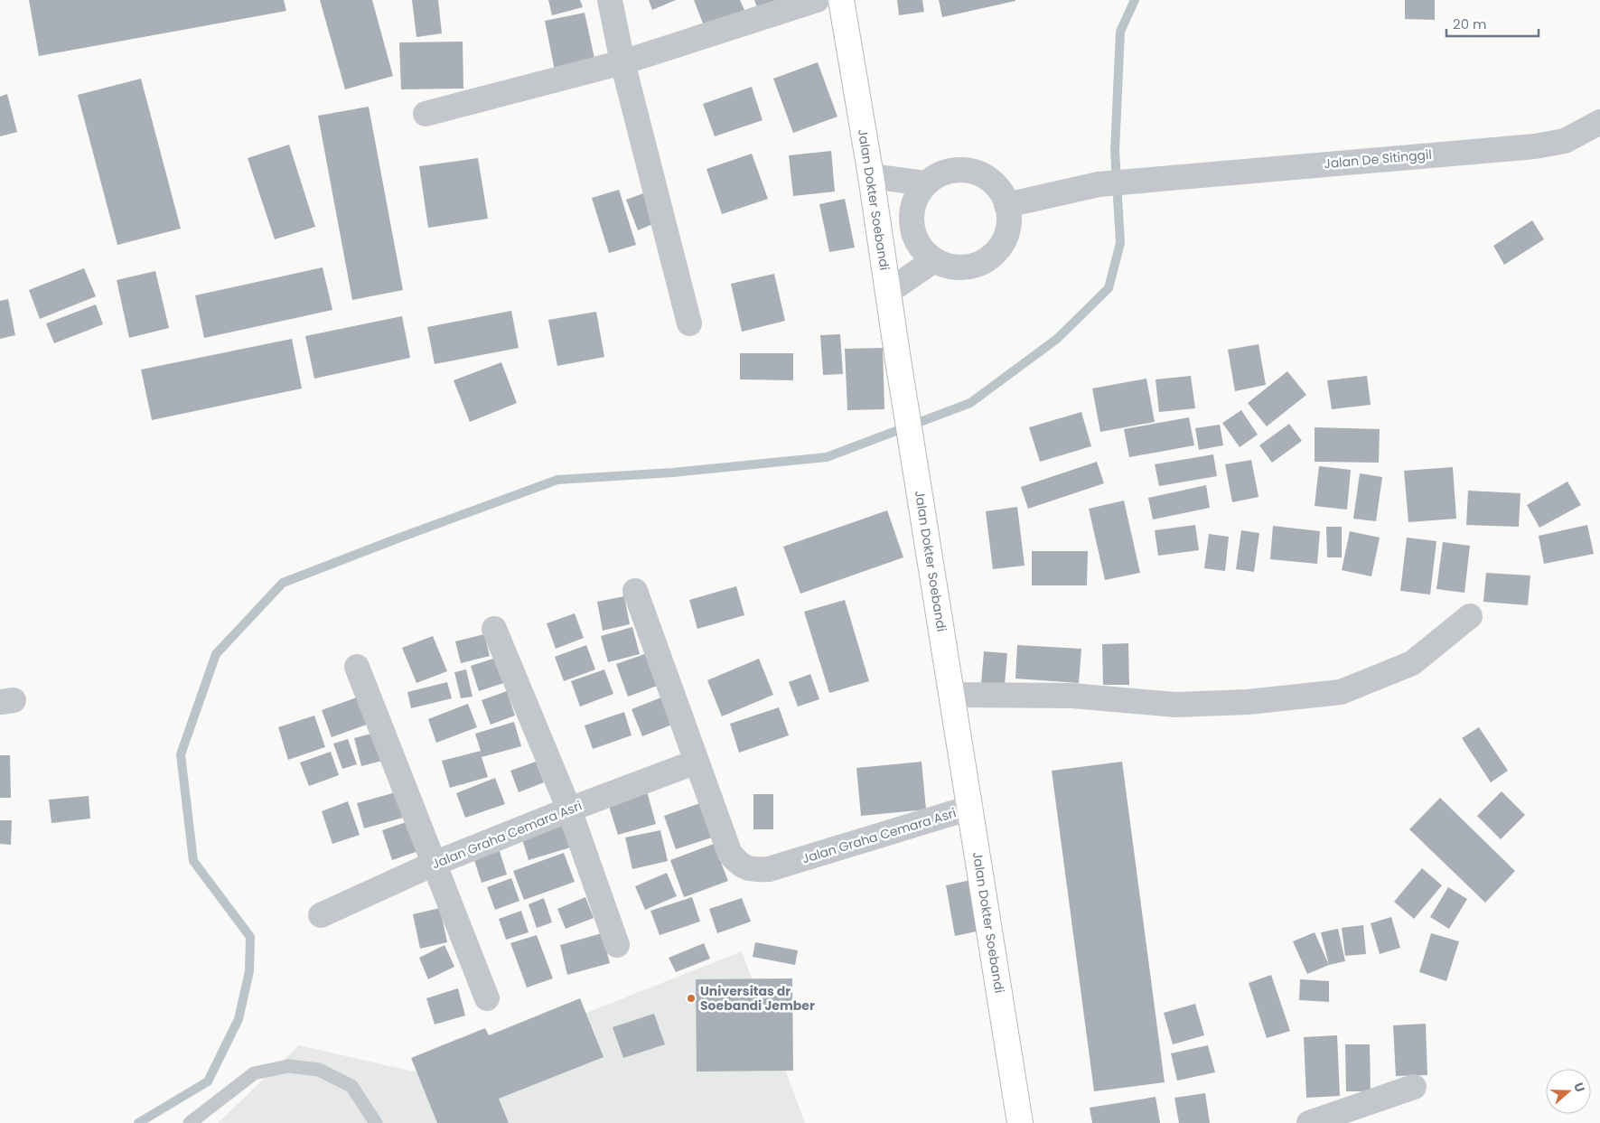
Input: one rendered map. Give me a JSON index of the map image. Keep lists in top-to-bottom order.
{
  "streets": {
    "main road": ["Jalan Dokter Soebandi"],
    "street": ["Jalan De Sitinggil", "Jalan Graha Cemara Asri"]
  },
  "crossings": [
    ["Jalan Dokter Soebandi", "Jalan Graha Cemara Asri"]
  ],
  "places": ["Universitas dr Soebandi Jember"],
  "scale_bar": "20 m",
  "north": "right"
}
